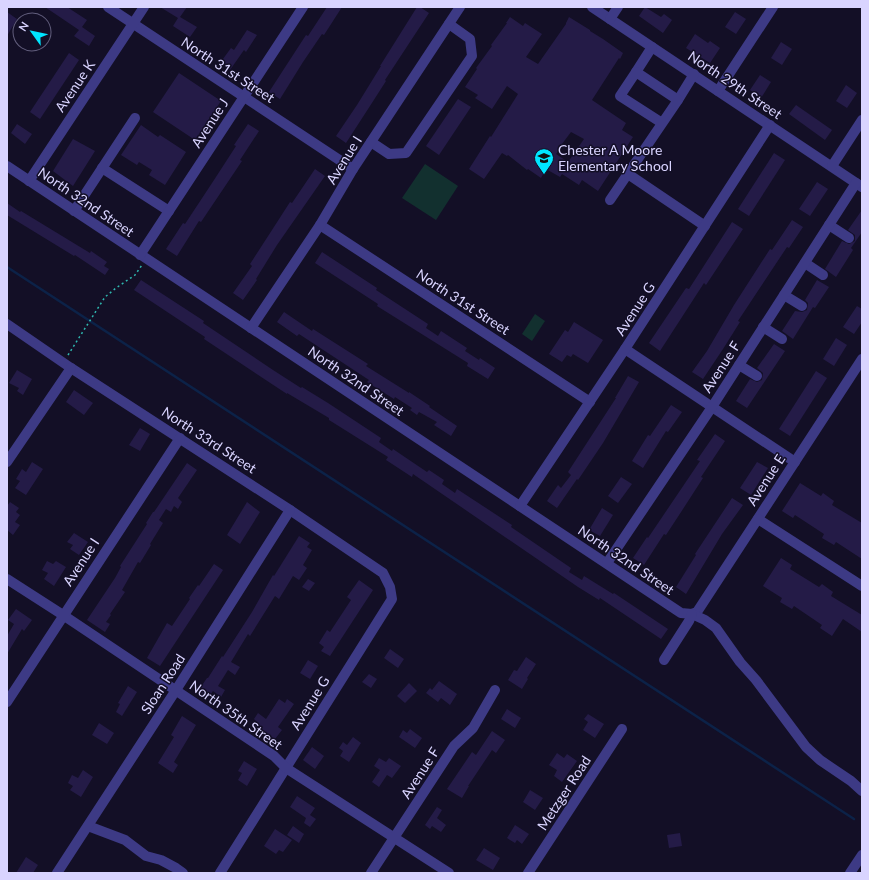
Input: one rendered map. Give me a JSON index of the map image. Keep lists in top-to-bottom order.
{
  "streets": {
    "street": [
      "North 31st Street",
      "North 29th Street",
      "Avenue K",
      "Avenue J",
      "Avenue I",
      "North 32nd Street",
      "Avenue G",
      "Avenue F",
      "North 33rd Street",
      "Avenue E",
      "Sloan Road",
      "North 35th Street",
      "Metzger Road"
    ]
  },
  "crossings": [
    ["North 31st Street", "Avenue K"],
    ["North 31st Street", "Avenue J"],
    ["North 31st Street", "Avenue I"],
    ["North 31st Street", "Avenue G"],
    ["North 29th Street", "Avenue G"],
    ["North 29th Street", "Avenue F"],
    ["Avenue K", "North 32nd Street"],
    ["Avenue J", "North 32nd Street"],
    ["Avenue I", "North 32nd Street"],
    ["Avenue I", "North 33rd Street"],
    ["Avenue I", "North 35th Street"],
    ["North 32nd Street", "Avenue G"],
    ["North 32nd Street", "Avenue F"],
    ["North 32nd Street", "Avenue E"],
    ["Avenue G", "North 33rd Street"],
    ["Avenue G", "North 35th Street"],
    ["Avenue F", "North 35th Street"],
    ["North 33rd Street", "Sloan Road"],
    ["Sloan Road", "North 35th Street"]
  ],
  "places": {
    "school or university": ["Chester A Moore Elementary School"]
  },
  "north": "top left"
}
